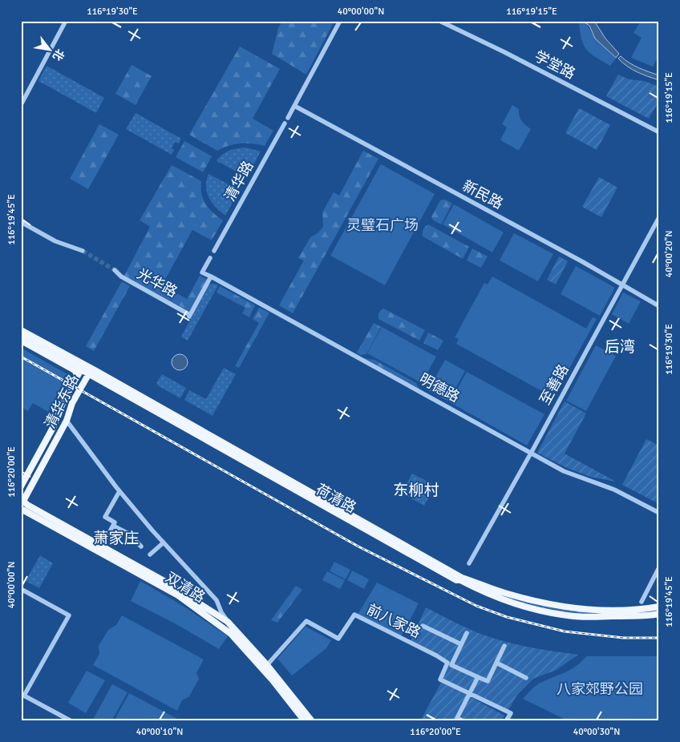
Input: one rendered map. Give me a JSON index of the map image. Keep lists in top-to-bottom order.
{
  "streets": {
    "main road": ["清华东路", "荷清路", "双清路"],
    "street": [
      "学堂路",
      "清华路",
      "新民路",
      "光华路",
      "至善路",
      "明德路",
      "前八家路"
    ]
  },
  "crossings": [
    ["新民路", "至善路"],
    ["光华路", "明德路"],
    ["至善路", "明德路"],
    ["清华东路", "荷清路"],
    ["清华东路", "双清路"],
    ["双清路", "前八家路"]
  ],
  "districts": ["后湾", "东柳村", "萧家庄"],
  "parks": ["灵璧石广场", "八家郊野公园"],
  "north": "bottom right",
  "coordinates": [
    "116°19'30\"E",
    "40°00'00\"N",
    "116°19'15\"E",
    "116°19'45\"E",
    "40°00'20\"N",
    "116°20'00\"E",
    "40°00'10\"N",
    "40°00'30\"N"
  ]
}
